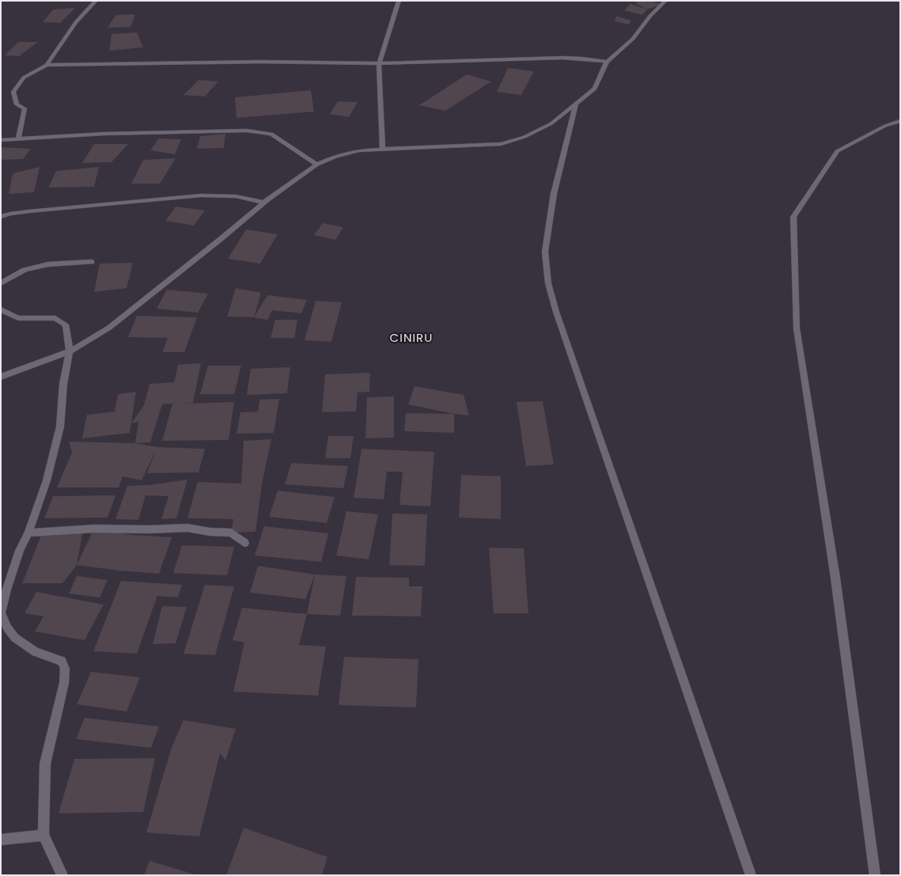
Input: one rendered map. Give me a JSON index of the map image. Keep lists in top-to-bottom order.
{
  "districts": ["CINIRU"]
}
